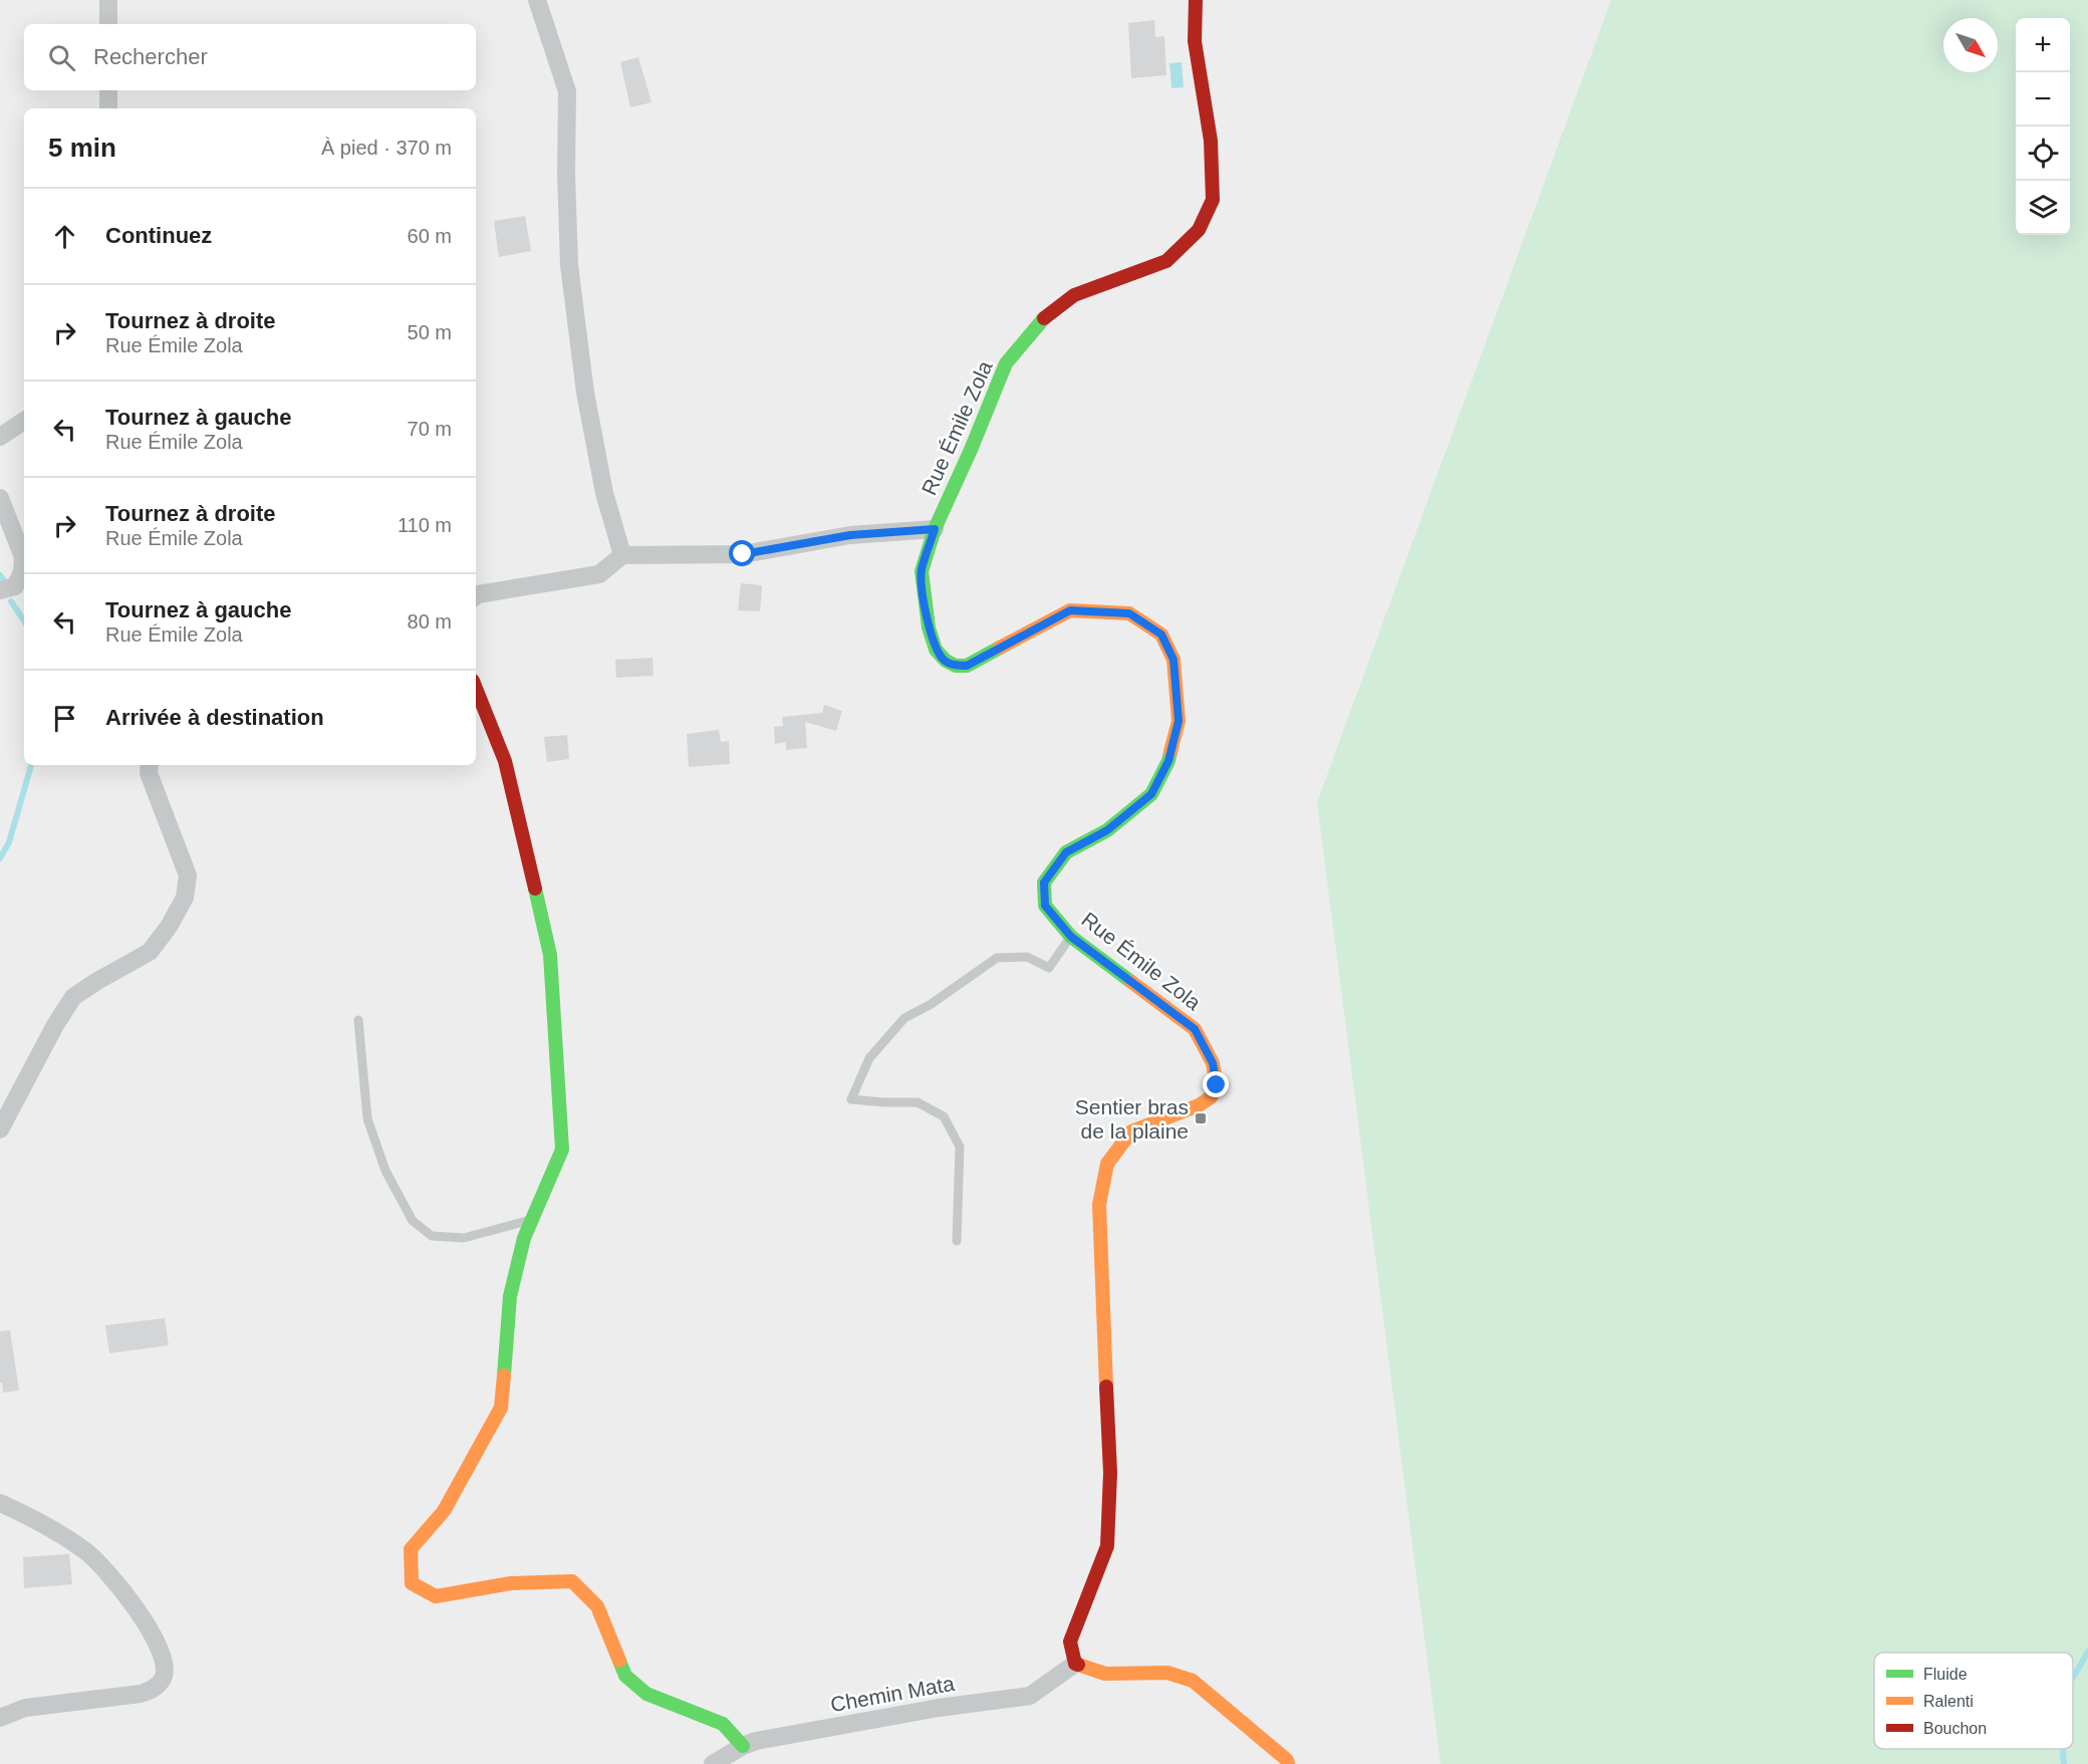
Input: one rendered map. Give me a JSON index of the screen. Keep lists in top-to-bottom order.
{
  "streets": {
    "main road": ["Rue Émile Zola"],
    "street": ["Chemin Mata"]
  },
  "crossings": [
    ["Rue Émile Zola", "Chemin Mata"]
  ],
  "places": {
    "transit": ["Sentier bras de la plaine"]
  },
  "legend": ["Fluide", "Ralenti", "Bouchon"],
  "north": "bottom right",
  "page": {
    "map_buttons": ["+", "−"],
    "search": "Rechercher",
    "heading": ["5 min", "À pied · 370 m"],
    "list": [
      ["Continuez", "60 m"],
      ["Tournez à droite", "Rue Émile Zola", "50 m"],
      ["Tournez à gauche", "Rue Émile Zola", "70 m"],
      ["Tournez à droite", "Rue Émile Zola", "110 m"],
      ["Tournez à gauche", "Rue Émile Zola", "80 m"],
      "Arrivée à destination"
    ]
  }
}
